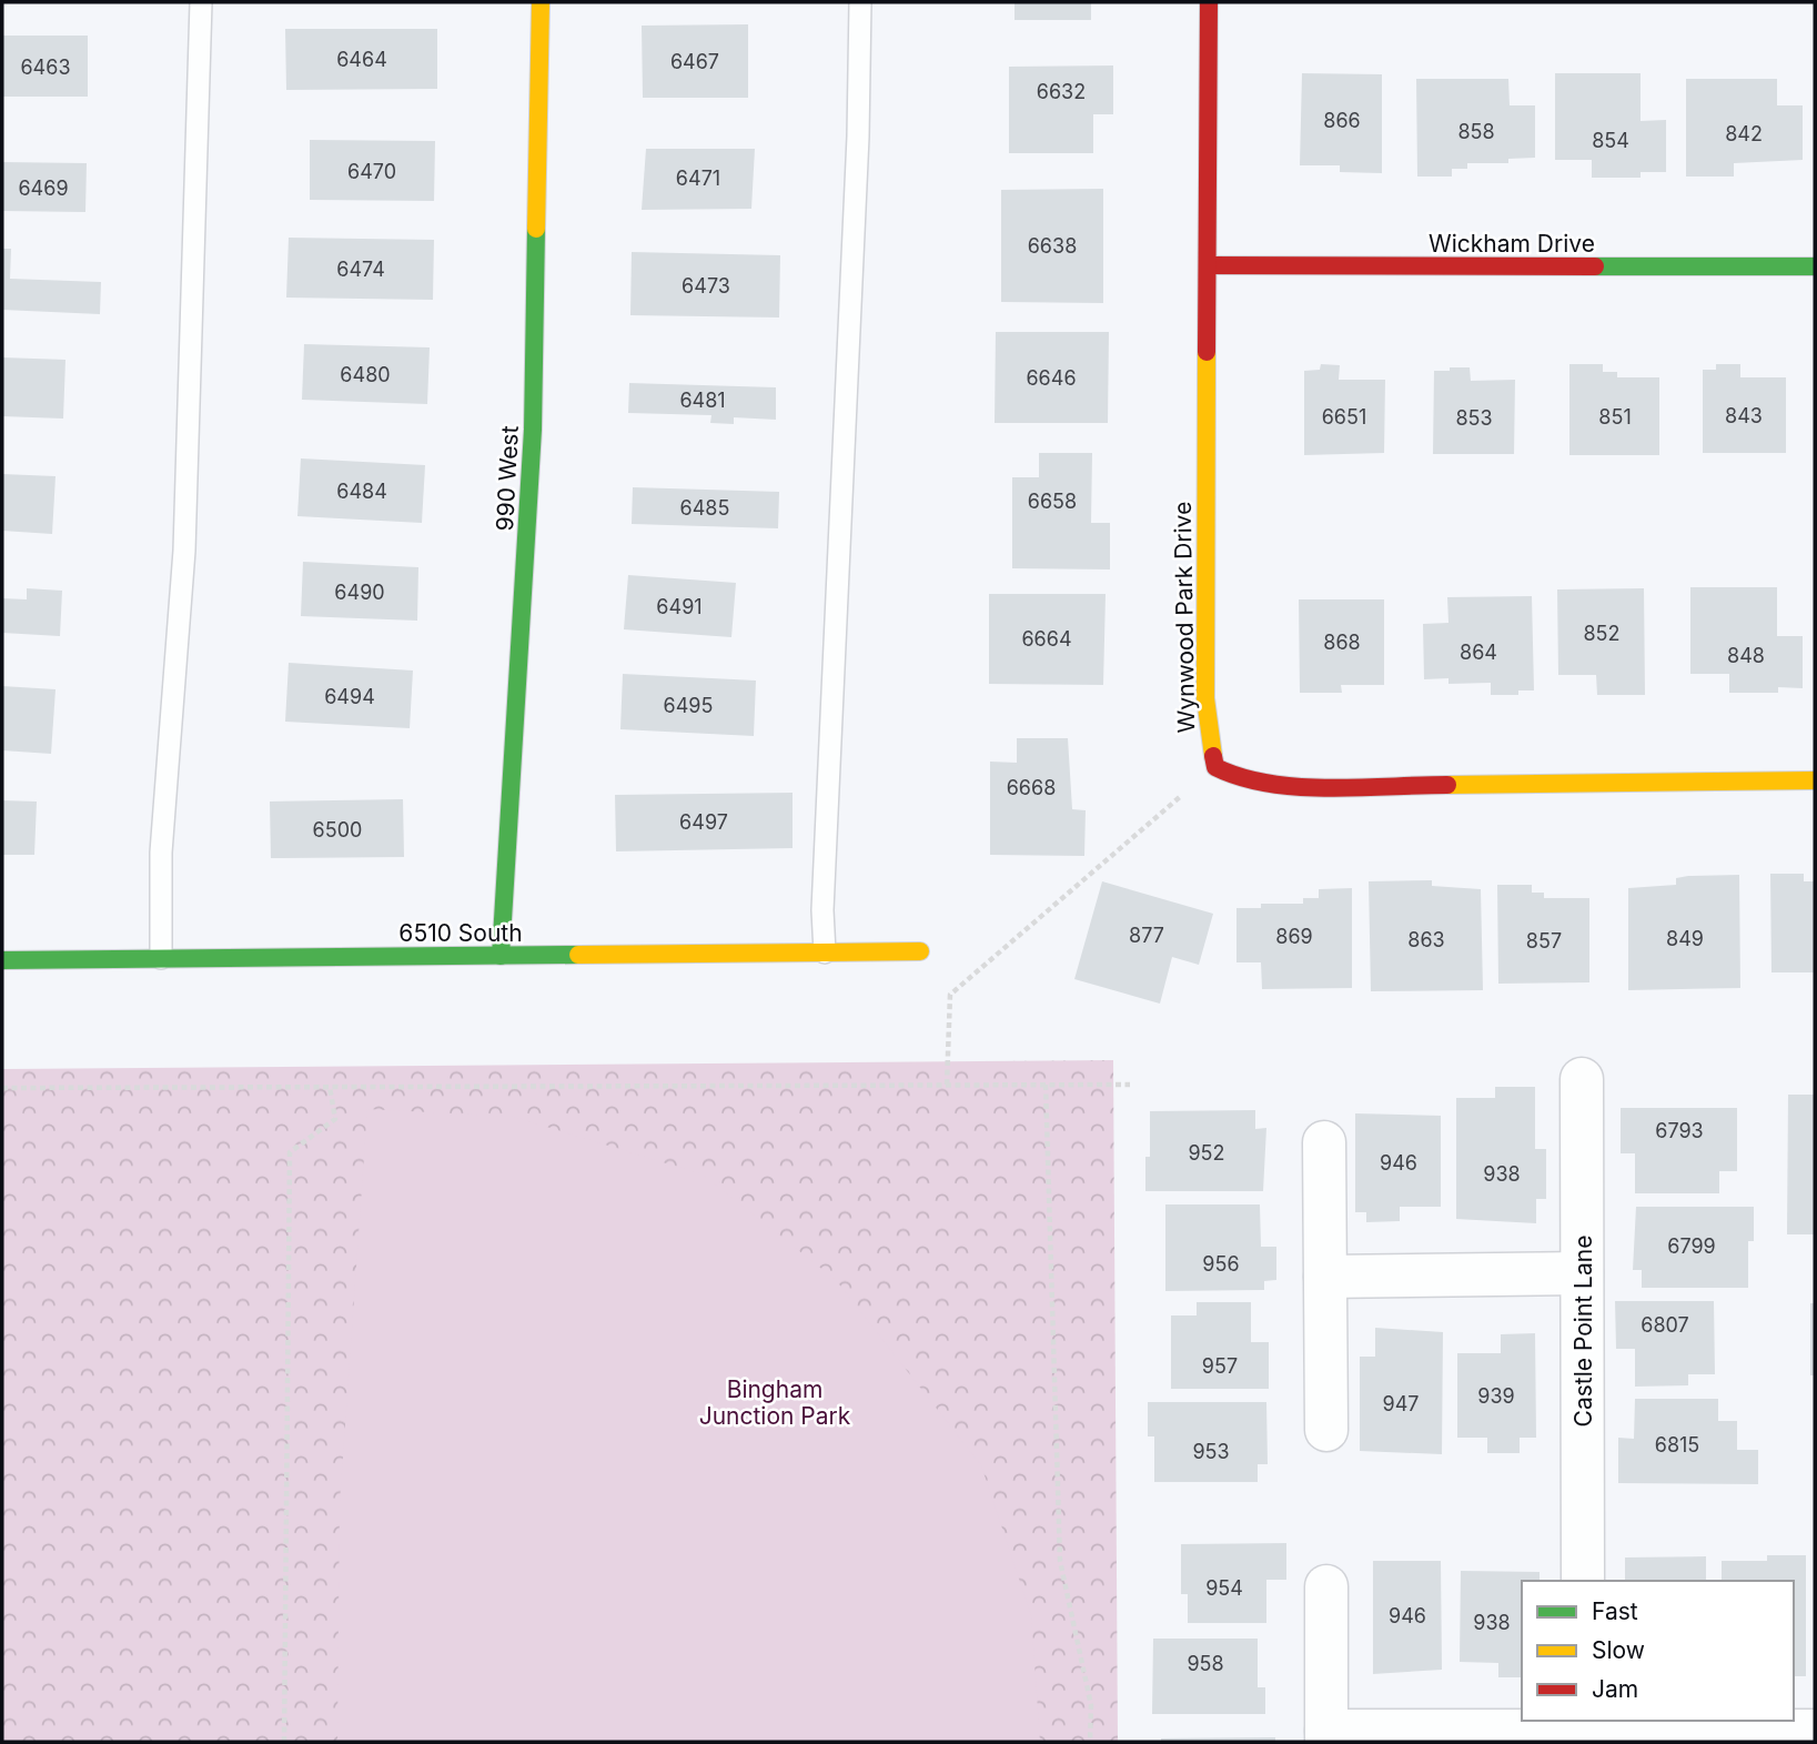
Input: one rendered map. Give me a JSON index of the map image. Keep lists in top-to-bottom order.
{
  "streets": {
    "street": [
      "Wickham Drive",
      "990 West",
      "Wynwood Park Drive",
      "6510 South",
      "Castle Point Lane"
    ]
  },
  "crossings": [
    ["Wickham Drive", "Wynwood Park Drive"],
    ["990 West", "6510 South"]
  ],
  "parks": ["Bingham Junction Park"],
  "house_numbers": [
    "6464",
    "6467",
    "6463",
    "6632",
    "866",
    "858",
    "842",
    "854",
    "6470",
    "6471",
    "6469",
    "6638",
    "6474",
    "6473",
    "6480",
    "6646",
    "6481",
    "843",
    "6651",
    "851",
    "853",
    "6484",
    "6658",
    "6485",
    "6490",
    "6491",
    "852",
    "6664",
    "868",
    "864",
    "848",
    "6494",
    "6495",
    "6668",
    "6497",
    "6500",
    "877",
    "869",
    "849",
    "863",
    "857",
    "6793",
    "952",
    "946",
    "938",
    "6799",
    "956",
    "6807",
    "957",
    "939",
    "947",
    "6815",
    "953",
    "954",
    "946",
    "938",
    "958"
  ],
  "legend": ["Fast", "Slow", "Jam"]
}
